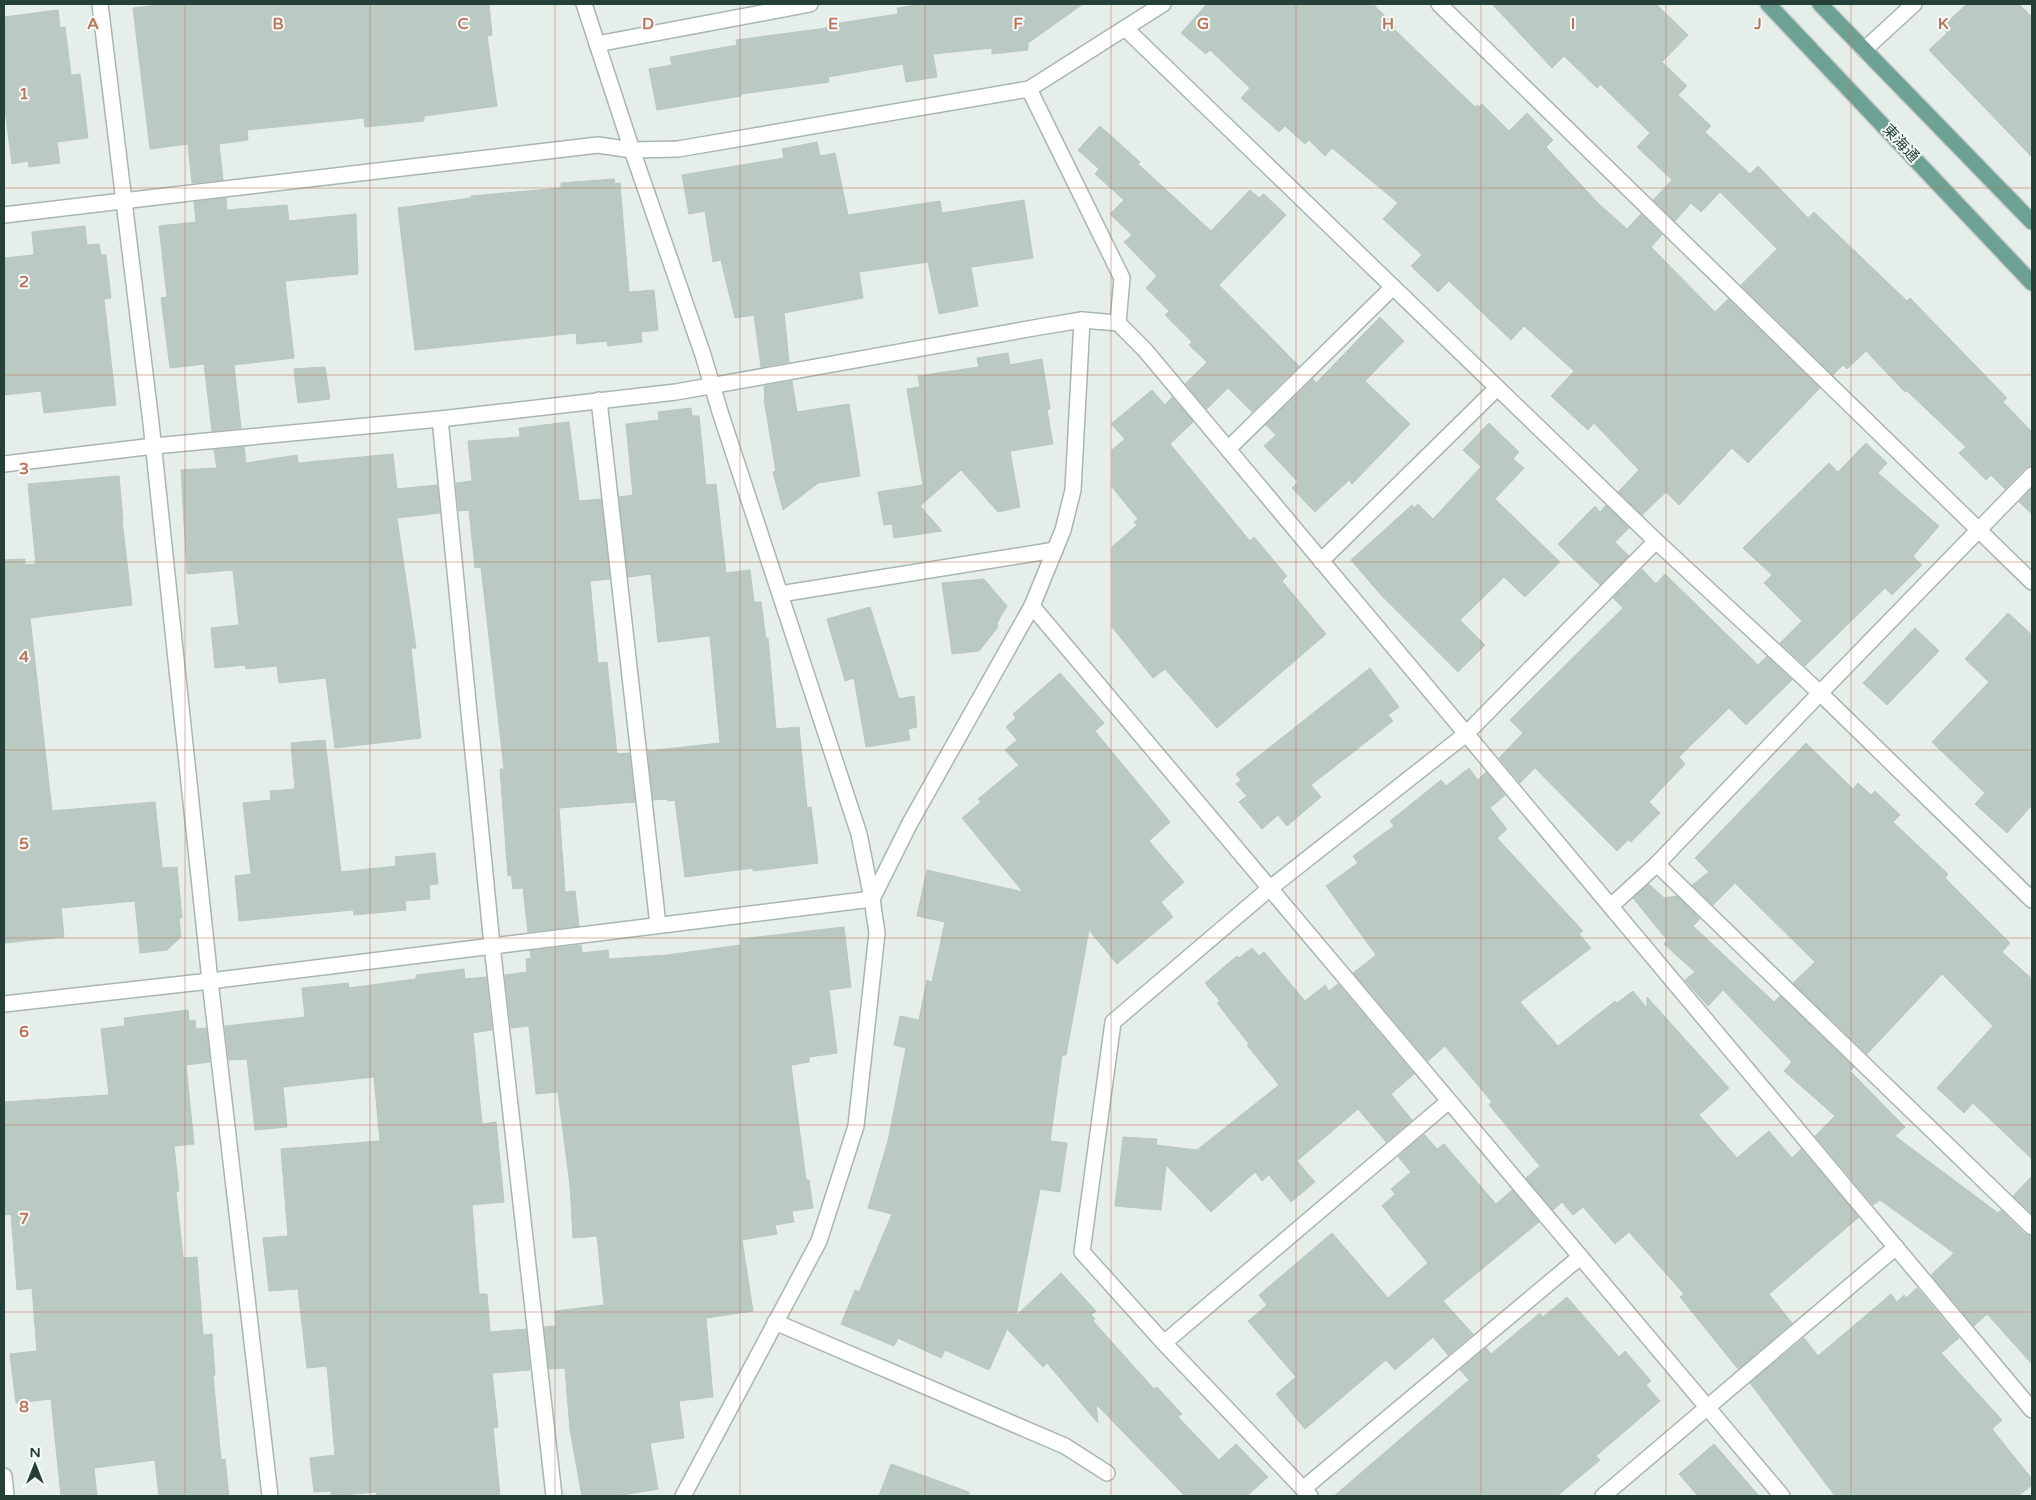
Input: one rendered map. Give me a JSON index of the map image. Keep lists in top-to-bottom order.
{
  "streets": {
    "main road": ["東海通"]
  },
  "north": "top",
  "grid": {
    "columns": [
      "A",
      "B",
      "C",
      "D",
      "E",
      "F",
      "G",
      "H",
      "I",
      "J",
      "K"
    ],
    "rows": [
      "1",
      "2",
      "3",
      "4",
      "5",
      "6",
      "7",
      "8"
    ]
  }
}
